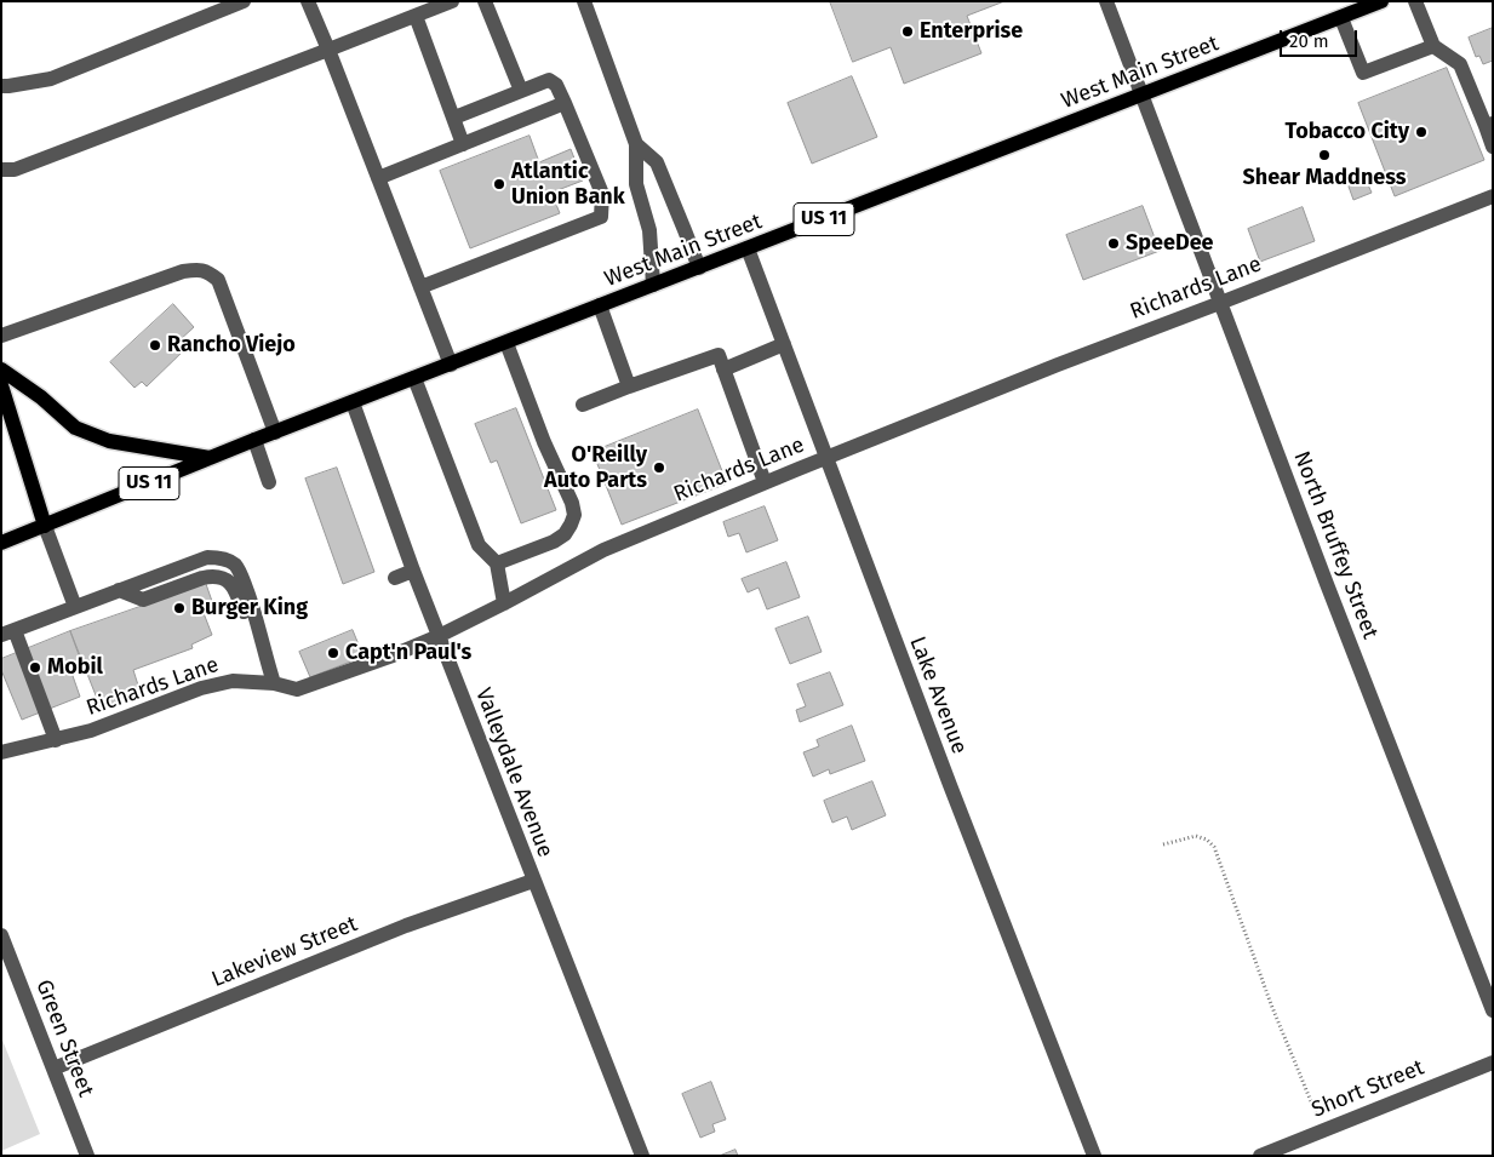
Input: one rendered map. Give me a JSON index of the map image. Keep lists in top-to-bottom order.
{
  "streets": {
    "main road": ["West Main Street", "US 11"],
    "street": [
      "Richards Lane",
      "North Bruffey Street",
      "Lake Avenue",
      "Valleydale Avenue",
      "Lakeview Street",
      "Green Street",
      "Short Street"
    ]
  },
  "crossings": [
    ["West Main Street", "North Bruffey Street"],
    ["West Main Street", "Lake Avenue"],
    ["West Main Street", "Valleydale Avenue"],
    ["Richards Lane", "North Bruffey Street"],
    ["Richards Lane", "Lake Avenue"],
    ["Richards Lane", "Valleydale Avenue"],
    ["Valleydale Avenue", "Lakeview Street"],
    ["Lakeview Street", "Green Street"]
  ],
  "places": [
    "Enterprise",
    "Tobacco City",
    "Shear Maddness",
    "Atlantic Union Bank",
    "SpeeDee",
    "Rancho Viejo",
    "O'Reilly Auto Parts",
    "Burger King",
    "Capt'n Paul's",
    "Mobil"
  ],
  "scale_bar": "20 m"
}
